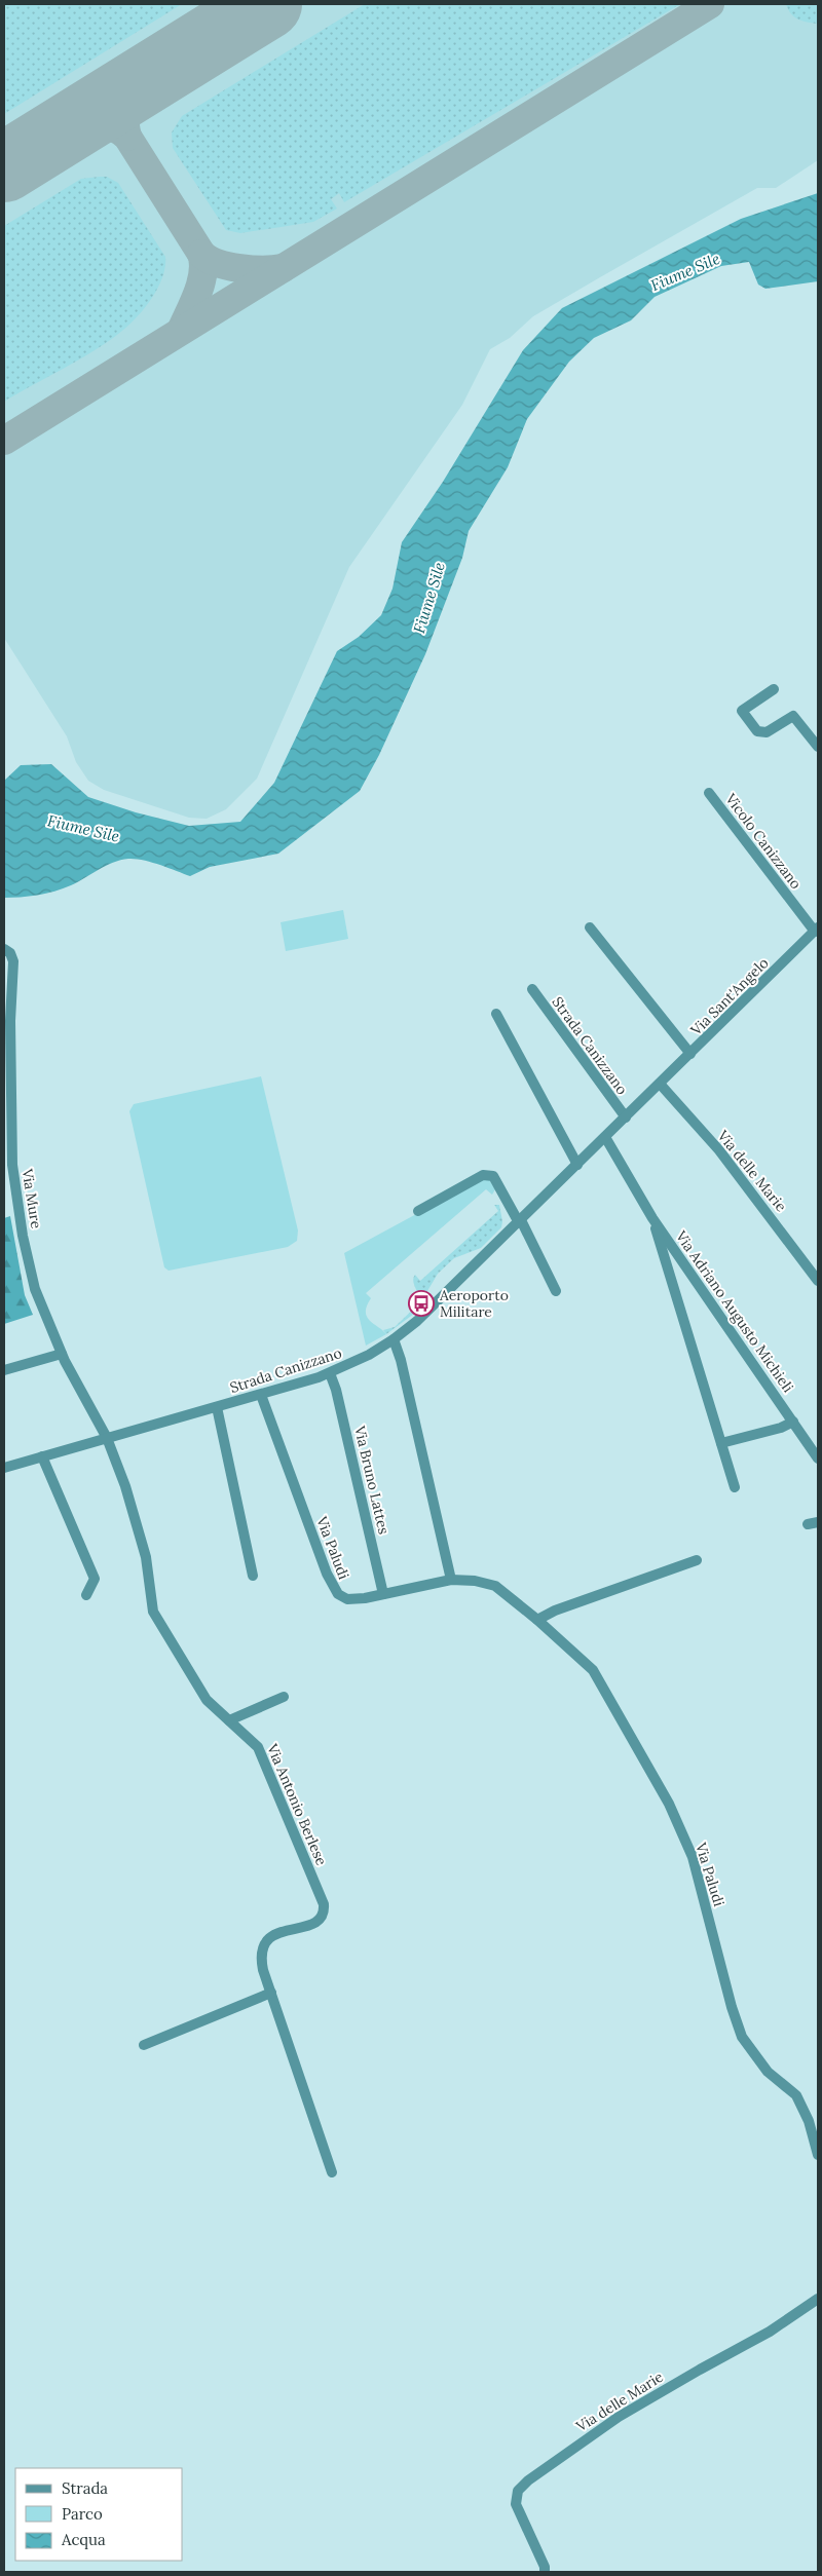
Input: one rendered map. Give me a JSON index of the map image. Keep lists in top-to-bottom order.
{
  "streets": {
    "street": [
      "Vicolo Canizzano",
      "Via Sant'Angelo",
      "Strada Canizzano",
      "Via delle Marie",
      "Via Mure",
      "Via Adriano Augusto Michieli",
      "Via Bruno Lattes",
      "Via Paludi",
      "Via Antonio Berlese"
    ]
  },
  "crossings": [
    ["Vicolo Canizzano", "Via Sant'Angelo"],
    ["Via Sant'Angelo", "Strada Canizzano"],
    ["Via Sant'Angelo", "Via delle Marie"],
    ["Strada Canizzano", "Via delle Marie"],
    ["Strada Canizzano", "Via Mure"],
    ["Strada Canizzano", "Via Adriano Augusto Michieli"],
    ["Strada Canizzano", "Via Bruno Lattes"],
    ["Strada Canizzano", "Via Paludi"],
    ["Strada Canizzano", "Via Antonio Berlese"],
    ["Via Mure", "Via Antonio Berlese"],
    ["Via Bruno Lattes", "Via Paludi"]
  ],
  "water": ["Fiume Sile"],
  "places": {
    "bus stop": ["Aeroporto Militare"]
  },
  "legend": ["Strada", "Parco", "Acqua"]
}
